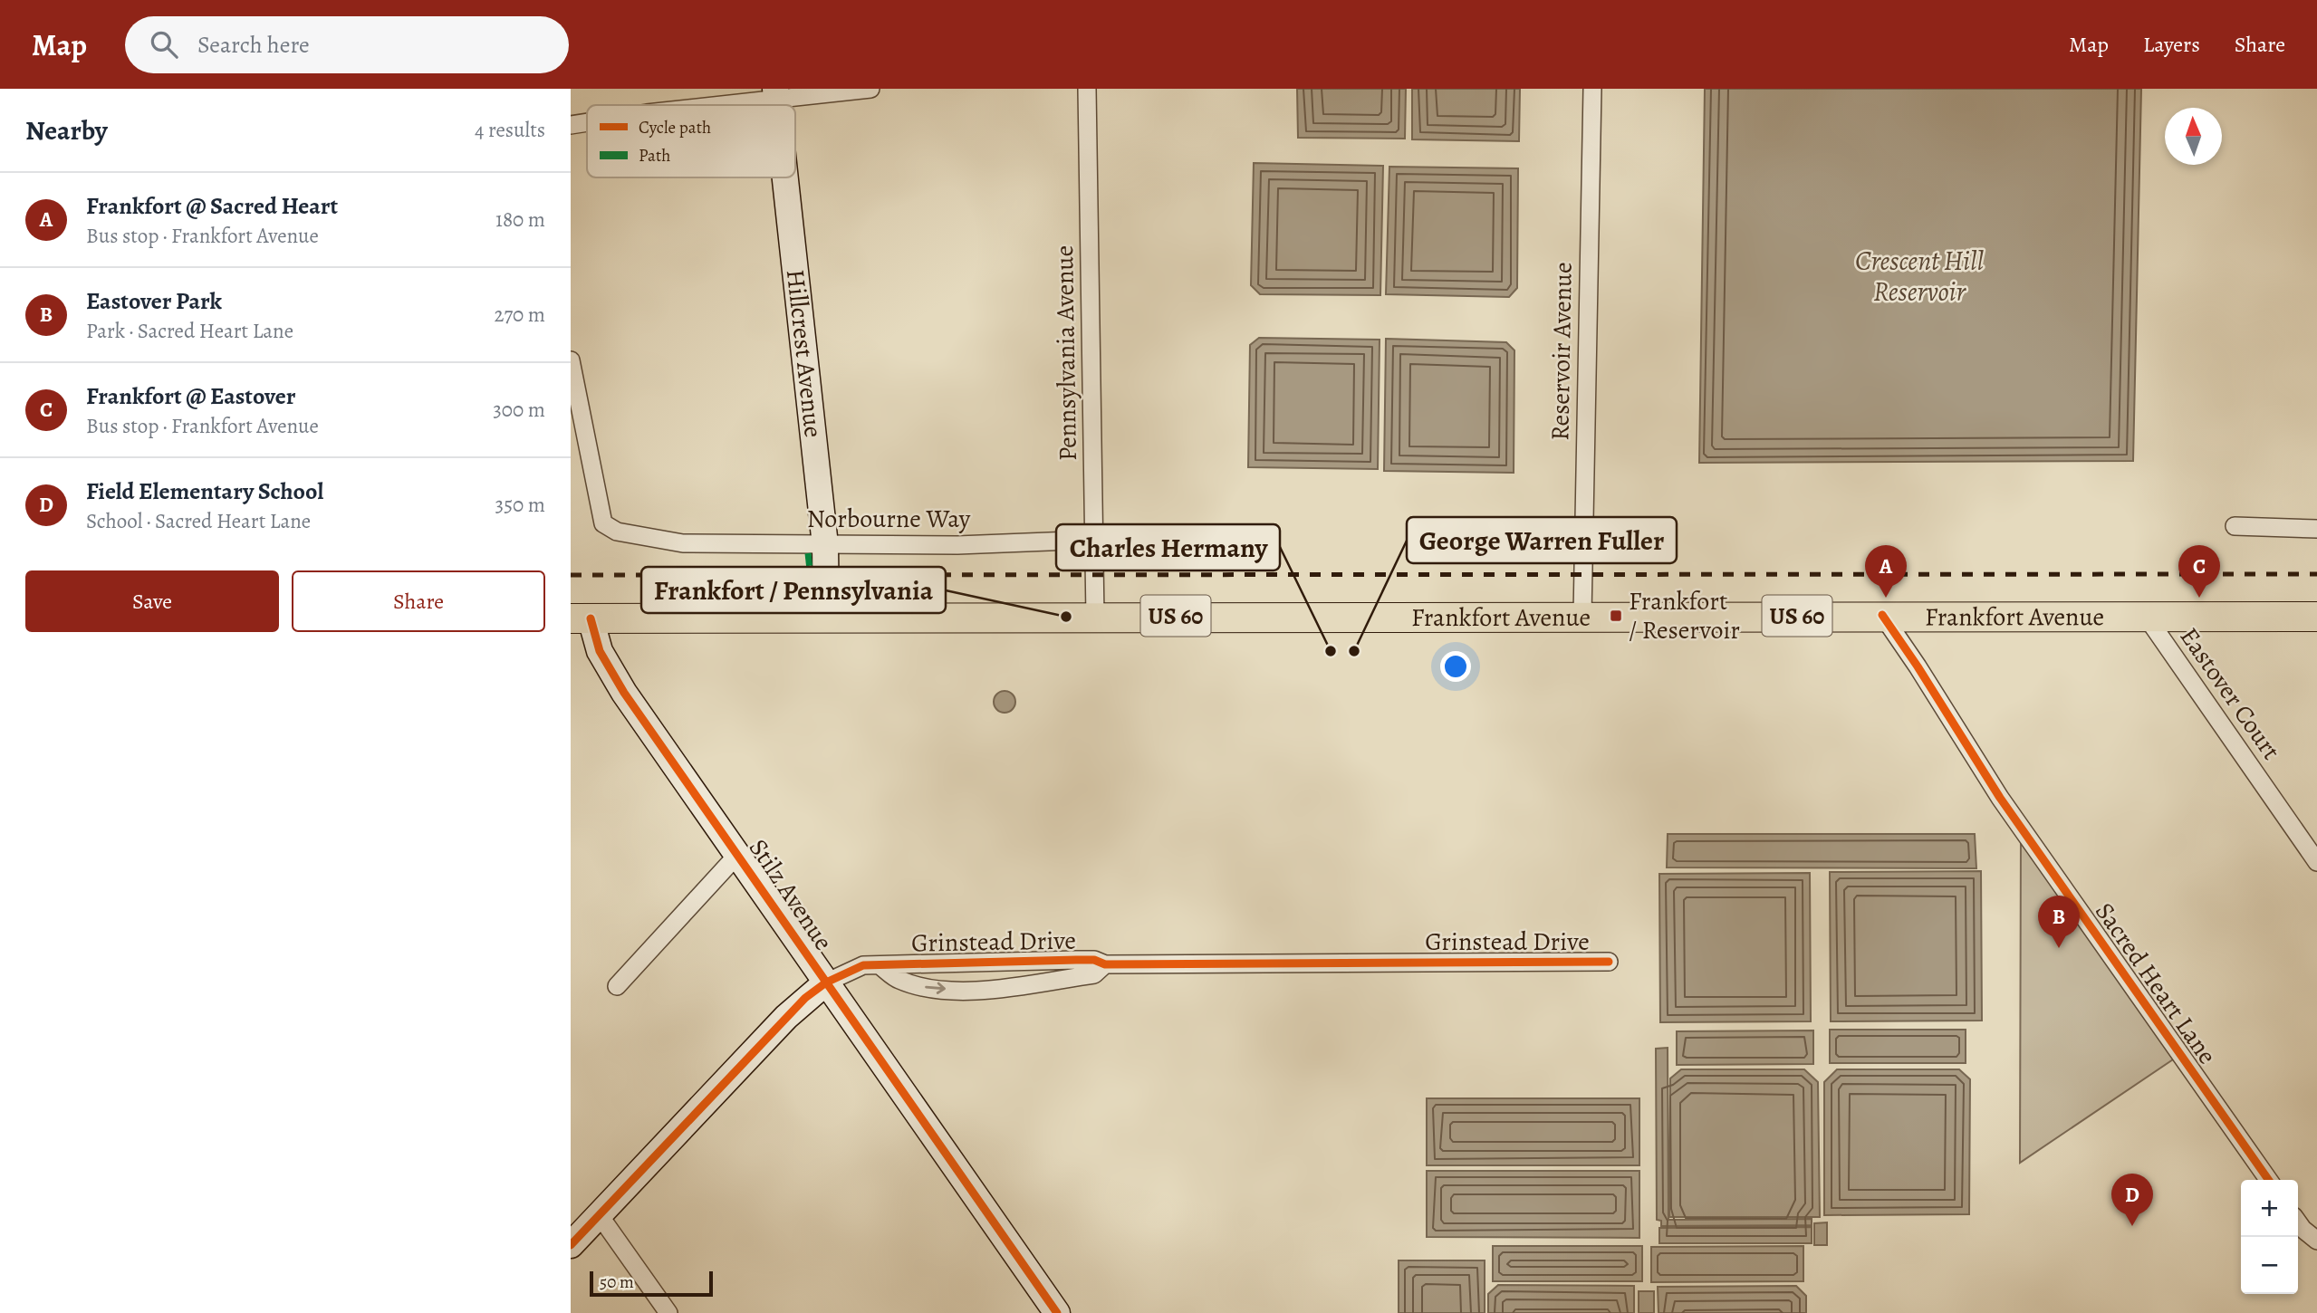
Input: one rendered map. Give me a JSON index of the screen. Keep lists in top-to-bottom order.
{
  "streets": {
    "main road": ["Frankfort Avenue", "US 60"],
    "street": [
      "Reservoir Avenue",
      "Hillcrest Avenue",
      "Pennsylvania Avenue",
      "Norbourne Way",
      "Eastover Court",
      "Stilz Avenue",
      "Grinstead Drive",
      "Sacred Heart Lane"
    ]
  },
  "crossings": [
    ["Reservoir Avenue", "Frankfort Avenue"],
    ["Hillcrest Avenue", "Norbourne Way"],
    ["Hillcrest Avenue", "Frankfort Avenue"],
    ["Pennsylvania Avenue", "Norbourne Way"],
    ["Pennsylvania Avenue", "Frankfort Avenue"],
    ["Frankfort Avenue", "Eastover Court"],
    ["Frankfort Avenue", "Stilz Avenue"],
    ["Frankfort Avenue", "Sacred Heart Lane"],
    ["Stilz Avenue", "Grinstead Drive"]
  ],
  "water": ["Crescent Hill Reservoir"],
  "places": {
    "transit": ["Frankfort / Reservoir"],
    "other": ["Frankfort / Pennsylvania", "Charles Hermany", "George Warren Fuller"]
  },
  "legend": ["Cycle path", "Path"],
  "scale_bar": "50 m",
  "north": "top",
  "page": {
    "header": "Map",
    "search": "Search here",
    "nav": ["Map", "Layers", "Share"],
    "heading": ["Nearby", "4 results"],
    "list": [
      {
        "mark": "A",
        "name": "Frankfort @ Sacred Heart",
        "note": "Bus stop · Frankfort Avenue",
        "value": "180 m"
      },
      {
        "mark": "B",
        "name": "Eastover Park",
        "note": "Park · Sacred Heart Lane",
        "value": "270 m"
      },
      {
        "mark": "C",
        "name": "Frankfort @ Eastover",
        "note": "Bus stop · Frankfort Avenue",
        "value": "300 m"
      },
      {
        "mark": "D",
        "name": "Field Elementary School",
        "note": "School · Sacred Heart Lane",
        "value": "350 m"
      }
    ],
    "pins": [
      "A",
      "C",
      "B",
      "D"
    ],
    "buttons": ["Save", "Share"],
    "map_buttons": ["+", "−"],
    "scale": "50 m"
  }
}
